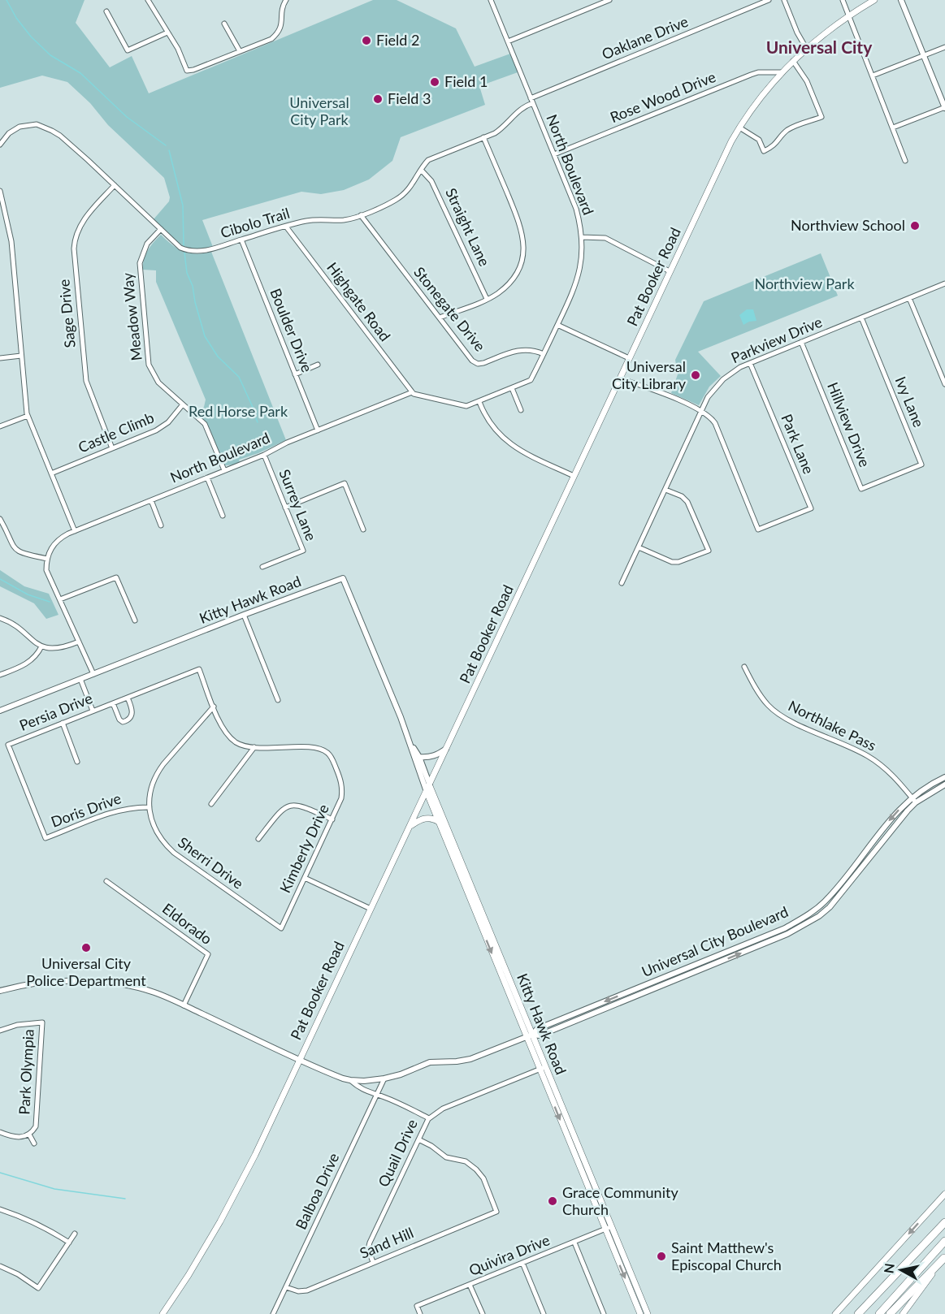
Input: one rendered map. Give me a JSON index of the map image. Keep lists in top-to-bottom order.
{
  "streets": {
    "main road": ["Pat Booker Road", "Kitty Hawk Road"],
    "street": [
      "Oaklane Drive",
      "Rose Wood Drive",
      "North Boulevard",
      "Cibolo Trail",
      "Straight Lane",
      "Highgate Road",
      "Stonegate Drive",
      "Sage Drive",
      "Meadow Way",
      "Boulder Drive",
      "Parkview Drive",
      "Ivy Lane",
      "Hillview Drive",
      "Castle Climb",
      "Park Lane",
      "Surrey Lane",
      "Persia Drive",
      "Northlake Pass",
      "Doris Drive",
      "Kimberly Drive",
      "Sherri Drive",
      "Eldorado",
      "Universal City Boulevard",
      "Park Olympia",
      "Quail Drive",
      "Balboa Drive",
      "Sand Hill",
      "Quivira Drive"
    ]
  },
  "crossings": [
    ["Oaklane Drive", "North Boulevard"],
    ["Oaklane Drive", "Cibolo Trail"],
    ["Rose Wood Drive", "North Boulevard"],
    ["Rose Wood Drive", "Pat Booker Road"],
    ["North Boulevard", "Cibolo Trail"],
    ["North Boulevard", "Highgate Road"],
    ["North Boulevard", "Stonegate Drive"],
    ["North Boulevard", "Meadow Way"],
    ["North Boulevard", "Boulder Drive"],
    ["North Boulevard", "Surrey Lane"],
    ["Cibolo Trail", "Straight Lane"],
    ["Cibolo Trail", "Highgate Road"],
    ["Cibolo Trail", "Stonegate Drive"],
    ["Cibolo Trail", "Sage Drive"],
    ["Cibolo Trail", "Meadow Way"],
    ["Cibolo Trail", "Boulder Drive"],
    ["Pat Booker Road", "Kitty Hawk Road"],
    ["Pat Booker Road", "Universal City Boulevard"],
    ["Sage Drive", "Castle Climb"],
    ["Meadow Way", "Castle Climb"],
    ["Parkview Drive", "Ivy Lane"],
    ["Parkview Drive", "Hillview Drive"],
    ["Parkview Drive", "Park Lane"],
    ["Ivy Lane", "Hillview Drive"],
    ["Kitty Hawk Road", "Universal City Boulevard"],
    ["Kitty Hawk Road", "Quail Drive"],
    ["Kitty Hawk Road", "Quivira Drive"],
    ["Persia Drive", "Doris Drive"],
    ["Persia Drive", "Kimberly Drive"],
    ["Northlake Pass", "Universal City Boulevard"],
    ["Doris Drive", "Sherri Drive"],
    ["Kimberly Drive", "Sherri Drive"],
    ["Eldorado", "Universal City Boulevard"],
    ["Universal City Boulevard", "Balboa Drive"],
    ["Quail Drive", "Sand Hill"],
    ["Balboa Drive", "Sand Hill"]
  ],
  "districts": ["Universal City"],
  "parks": ["Universal City Park", "Northview Park", "Red Horse Park"],
  "places": [
    "Field 2",
    "Field 1",
    "Field 3",
    "Northview School",
    "Universal City Library",
    "Universal City Police Department",
    "Grace Community Church",
    "Saint Matthew's Episcopal Church"
  ],
  "north": "left"
}
